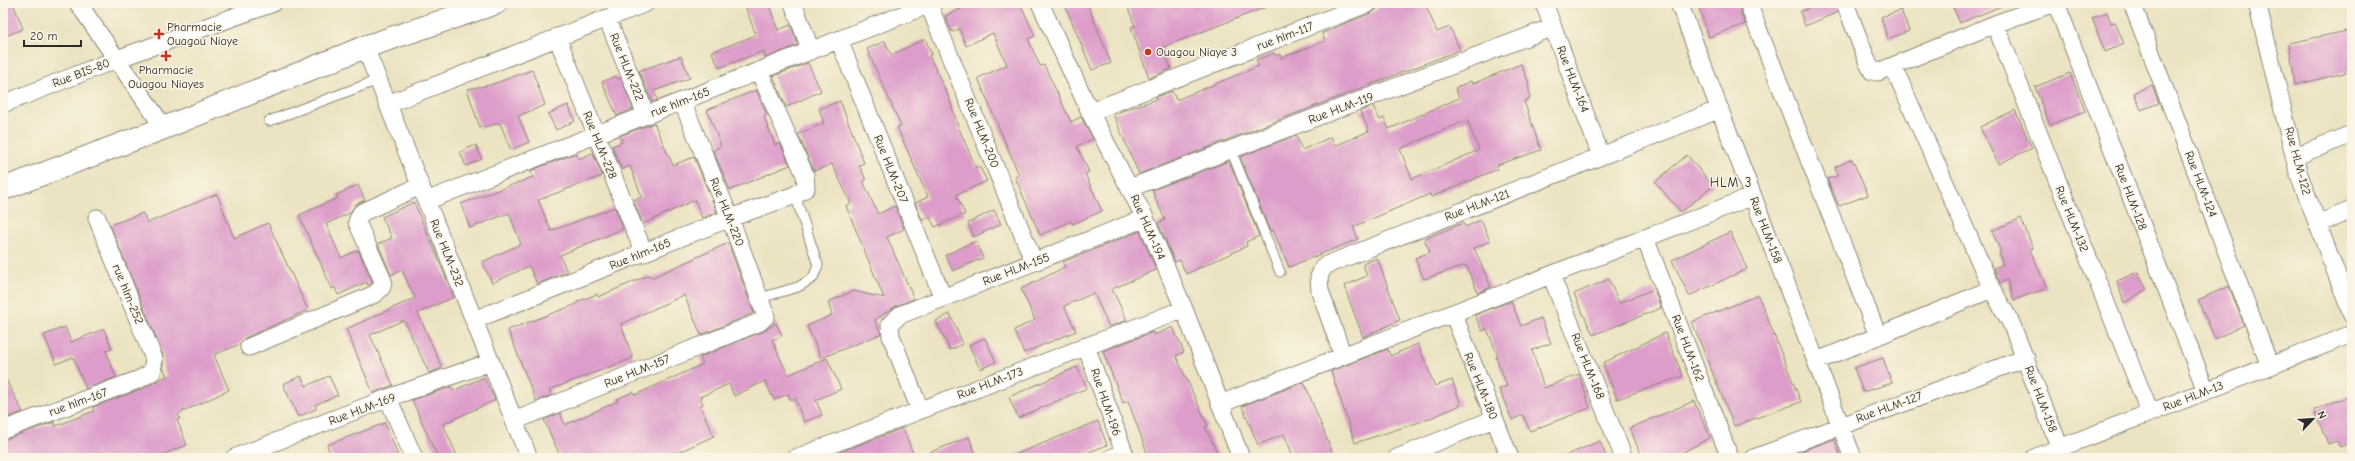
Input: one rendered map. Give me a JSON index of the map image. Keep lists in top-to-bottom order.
{
  "streets": {
    "street": [
      "rue hlm-117",
      "Rue HLM-222",
      "Rue BIS-80",
      "Rue HLM-164",
      "rue hlm-165",
      "Rue HLM-119",
      "Rue HLM-200",
      "Rue HLM-228",
      "Rue HLM-122",
      "Rue HLM-207",
      "Rue HLM-124",
      "Rue HLM-128",
      "Rue HLM-121",
      "Rue HLM-220",
      "Rue HLM-132",
      "Rue HLM-194",
      "Rue HLM-158",
      "Rue HLM-232",
      "Rue hlm-165",
      "Rue HLM-155",
      "rue hlm-252",
      "Rue HLM-162",
      "Rue HLM-168",
      "Rue HLM-157",
      "Rue HLM-173",
      "Rue HLM-180",
      "Rue HLM-13",
      "rue hlm-167",
      "Rue HLM-196",
      "Rue HLM-127",
      "Rue HLM-169"
    ]
  },
  "crossings": [
    ["rue hlm-117", "Rue HLM-194"],
    ["Rue HLM-222", "rue hlm-165"],
    ["Rue HLM-164", "Rue HLM-119"],
    ["Rue HLM-164", "Rue HLM-121"],
    ["rue hlm-165", "Rue HLM-200"],
    ["rue hlm-165", "Rue HLM-228"],
    ["rue hlm-165", "Rue HLM-207"],
    ["rue hlm-165", "Rue HLM-220"],
    ["rue hlm-165", "Rue HLM-232"],
    ["Rue HLM-119", "Rue HLM-194"],
    ["Rue HLM-200", "Rue HLM-155"],
    ["Rue HLM-228", "Rue hlm-165"],
    ["Rue HLM-207", "Rue HLM-155"],
    ["Rue HLM-124", "Rue HLM-13"],
    ["Rue HLM-128", "Rue HLM-13"],
    ["Rue HLM-121", "Rue HLM-158"],
    ["Rue HLM-220", "Rue hlm-165"],
    ["Rue HLM-220", "Rue HLM-157"],
    ["Rue HLM-132", "Rue HLM-13"],
    ["Rue HLM-194", "Rue HLM-155"],
    ["Rue HLM-194", "Rue HLM-173"],
    ["Rue HLM-158", "Rue HLM-13"],
    ["Rue HLM-158", "Rue HLM-127"],
    ["Rue HLM-232", "Rue hlm-165"],
    ["Rue HLM-232", "Rue HLM-157"],
    ["Rue HLM-232", "Rue HLM-169"],
    ["Rue HLM-155", "Rue HLM-173"],
    ["rue hlm-252", "rue hlm-167"],
    ["Rue HLM-173", "Rue HLM-196"]
  ],
  "districts": ["HLM 3"],
  "places": {
    "health": ["Pharmacie Ouagou Niaye", "Pharmacie Ouagou Niayes"],
    "other": ["Ouagou Niaye 3"]
  },
  "scale_bar": "20 m",
  "north": "top right"
}
